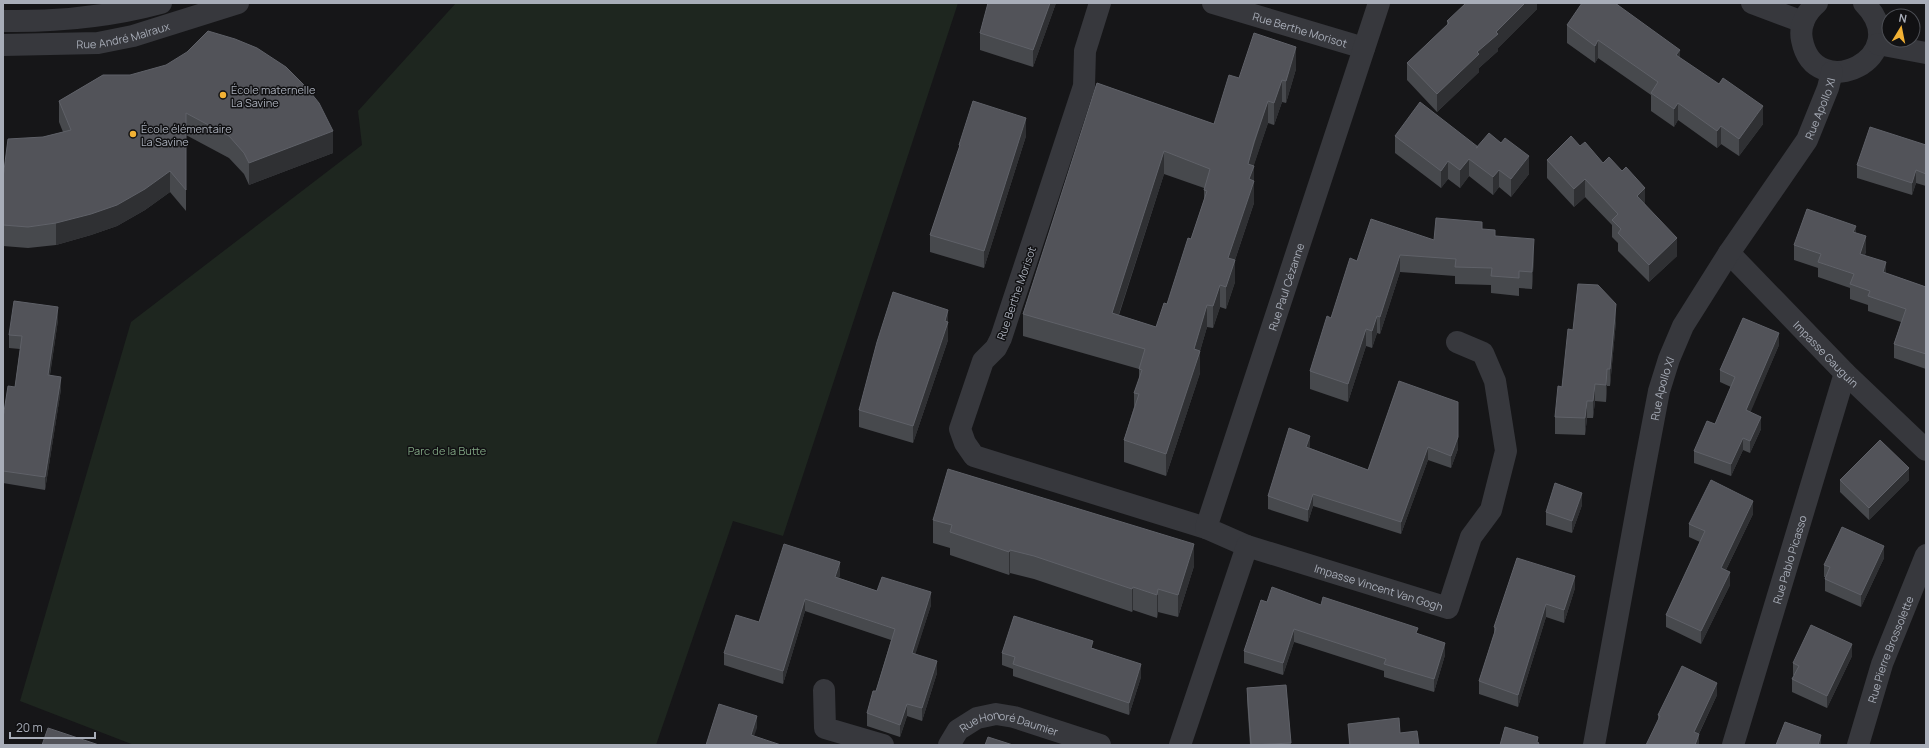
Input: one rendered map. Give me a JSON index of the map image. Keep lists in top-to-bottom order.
{
  "streets": {
    "street": [
      "Rue Berthe Morisot",
      "Rue André Malraux",
      "Rue Apollo XI",
      "Rue Paul Cézanne",
      "Impasse Gauguin",
      "Rue Pablo Picasso",
      "Impasse Vincent Van Gogh",
      "Rue Pierre Brossolette",
      "Rue Honoré Daumier"
    ]
  },
  "crossings": [
    ["Rue Berthe Morisot", "Rue Paul Cézanne"],
    ["Rue Apollo XI", "Impasse Gauguin"],
    ["Impasse Gauguin", "Rue Pablo Picasso"]
  ],
  "parks": ["Parc de la Butte"],
  "places": ["École maternelle La Savine", "École élémentaire La Savine"],
  "scale_bar": "20 m",
  "north": "top"
}
